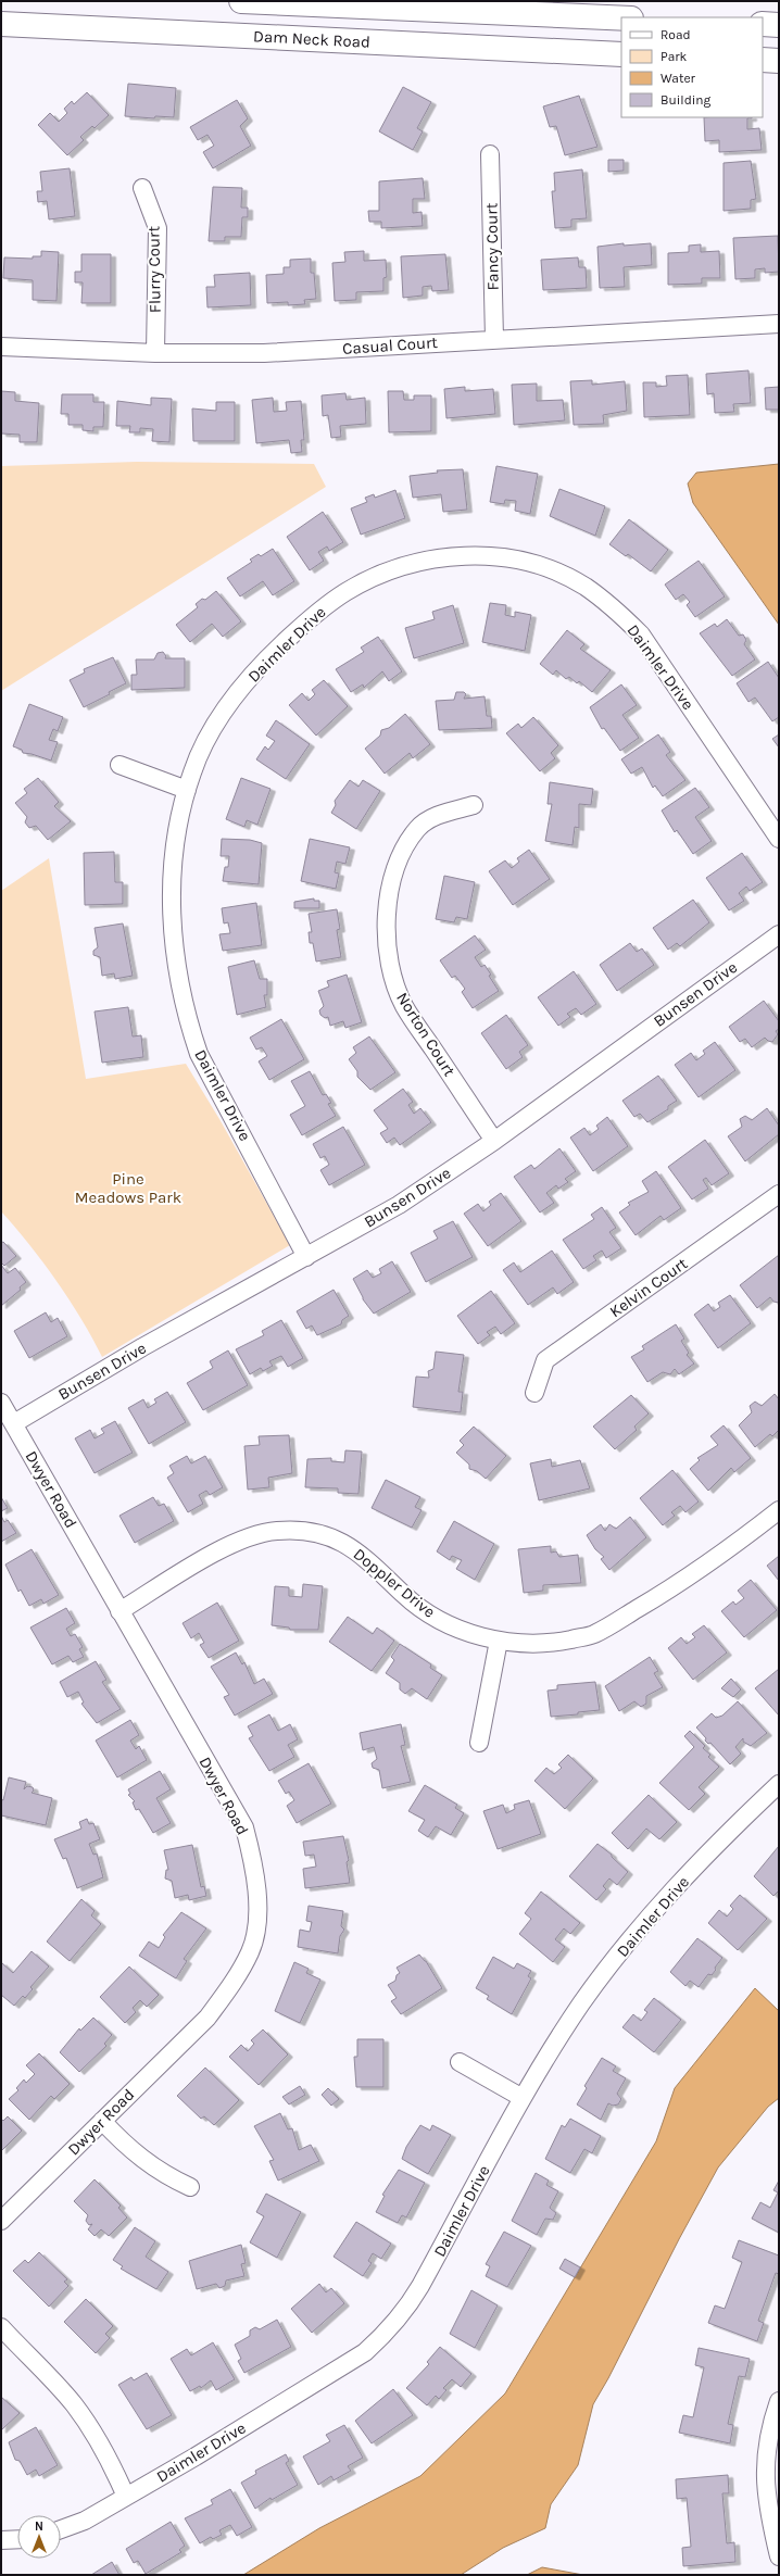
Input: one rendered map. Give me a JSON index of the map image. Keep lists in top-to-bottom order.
{
  "streets": {
    "main road": ["Dam Neck Road"],
    "street": [
      "Fancy Court",
      "Flurry Court",
      "Casual Court",
      "Daimler Drive",
      "Bunsen Drive",
      "Norton Court",
      "Kelvin Court",
      "Dwyer Road",
      "Doppler Drive"
    ]
  },
  "crossings": [
    ["Fancy Court", "Casual Court"],
    ["Flurry Court", "Casual Court"],
    ["Daimler Drive", "Bunsen Drive"],
    ["Bunsen Drive", "Norton Court"],
    ["Bunsen Drive", "Dwyer Road"],
    ["Dwyer Road", "Doppler Drive"]
  ],
  "parks": ["Pine Meadows Park"],
  "legend": [
    "Road",
    "Park",
    "Water",
    "Building"
  ],
  "north": "top"
}
